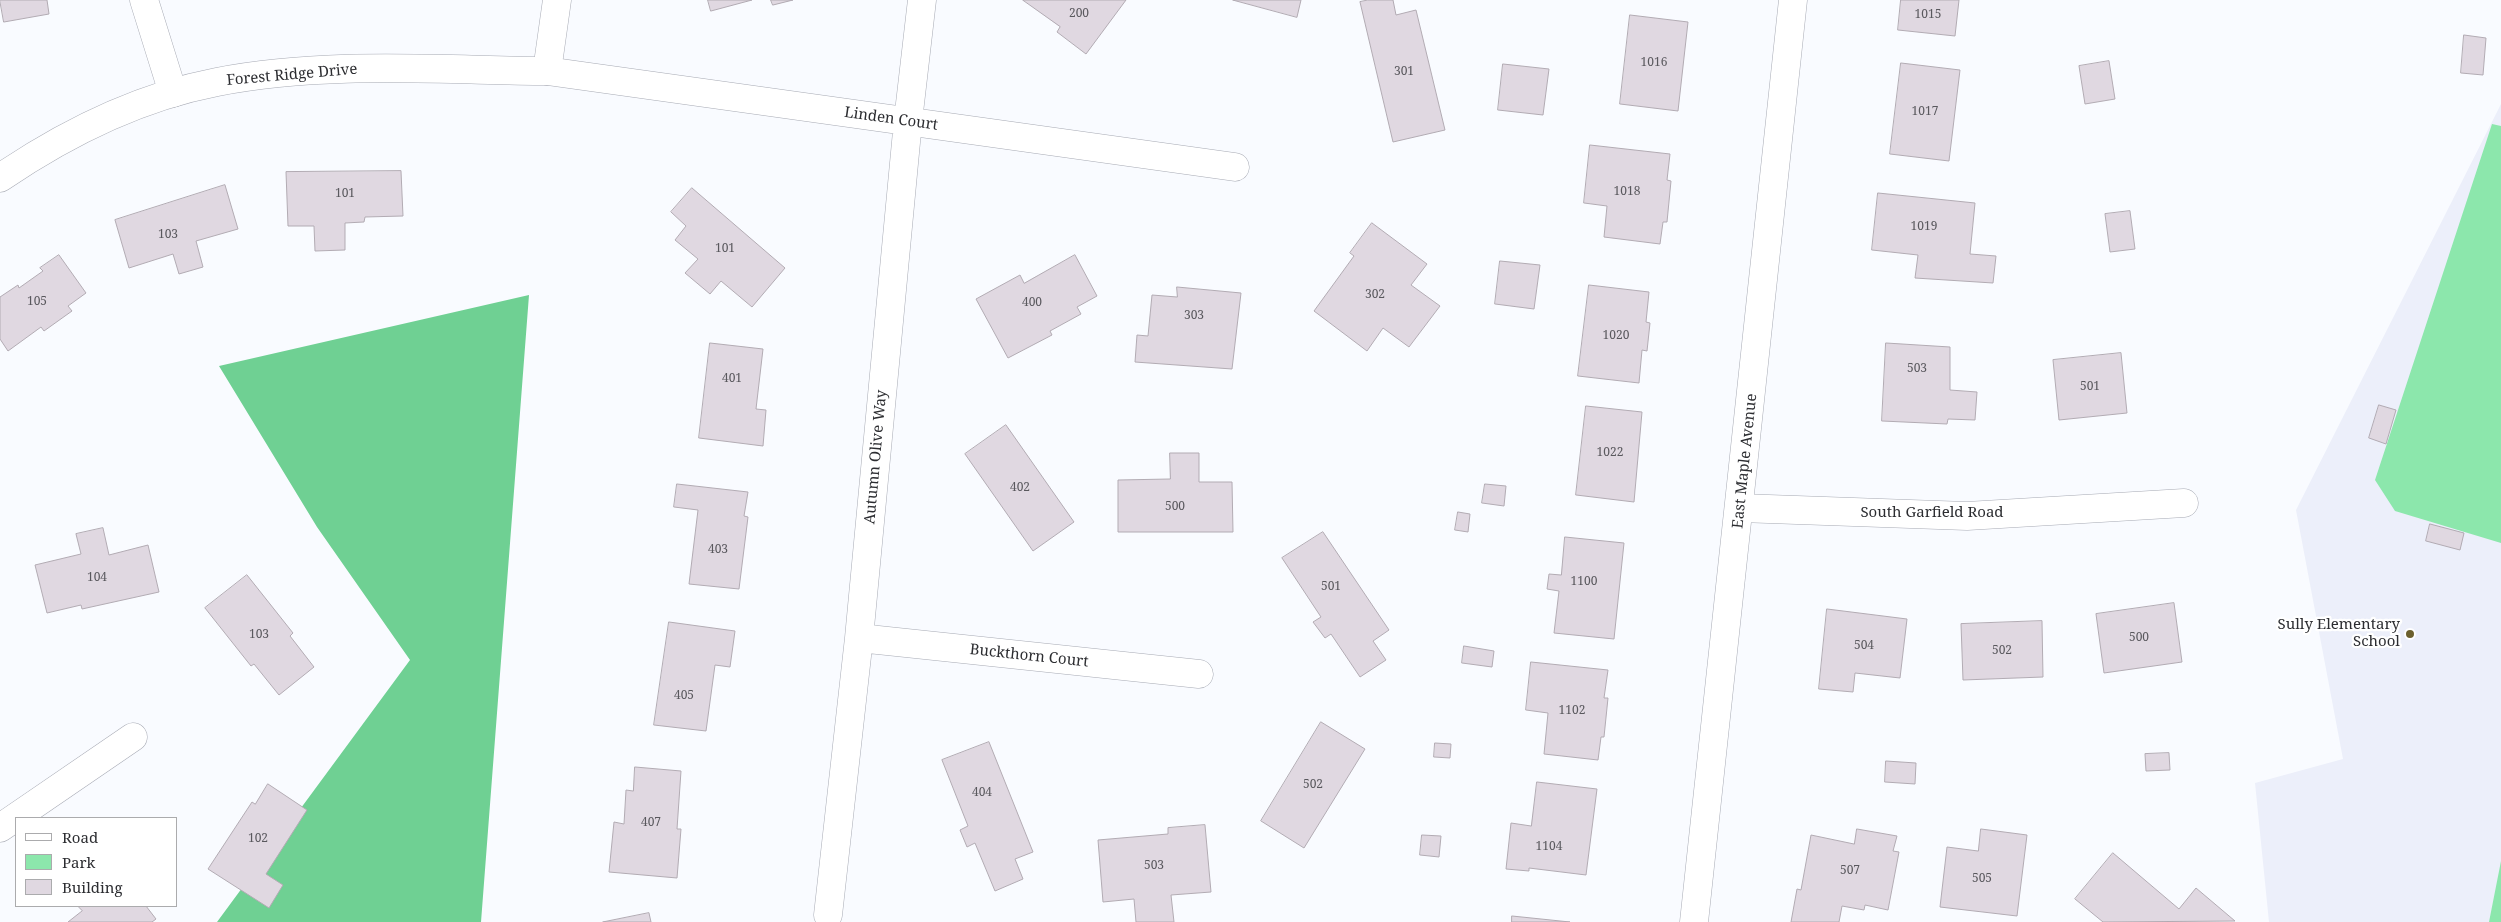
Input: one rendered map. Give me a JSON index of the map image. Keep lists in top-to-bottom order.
{
  "streets": {
    "street": [
      "Forest Ridge Drive",
      "Linden Court",
      "Autumn Olive Way",
      "East Maple Avenue",
      "South Garfield Road",
      "Buckthorn Court"
    ]
  },
  "crossings": [
    ["Forest Ridge Drive", "Linden Court"],
    ["Linden Court", "Autumn Olive Way"],
    ["Autumn Olive Way", "Buckthorn Court"],
    ["East Maple Avenue", "South Garfield Road"]
  ],
  "places": ["Sully Elementary School"],
  "house_numbers": [
    "200",
    "1015",
    "1016",
    "301",
    "1017",
    "1018",
    "101",
    "1019",
    "103",
    "101",
    "302",
    "105",
    "400",
    "303",
    "1020",
    "503",
    "401",
    "501",
    "1022",
    "402",
    "500",
    "403",
    "104",
    "1100",
    "501",
    "103",
    "500",
    "504",
    "502",
    "405",
    "1102",
    "502",
    "404",
    "407",
    "102",
    "1104",
    "503",
    "507",
    "505"
  ],
  "legend": ["Road", "Park", "Building"]
}
